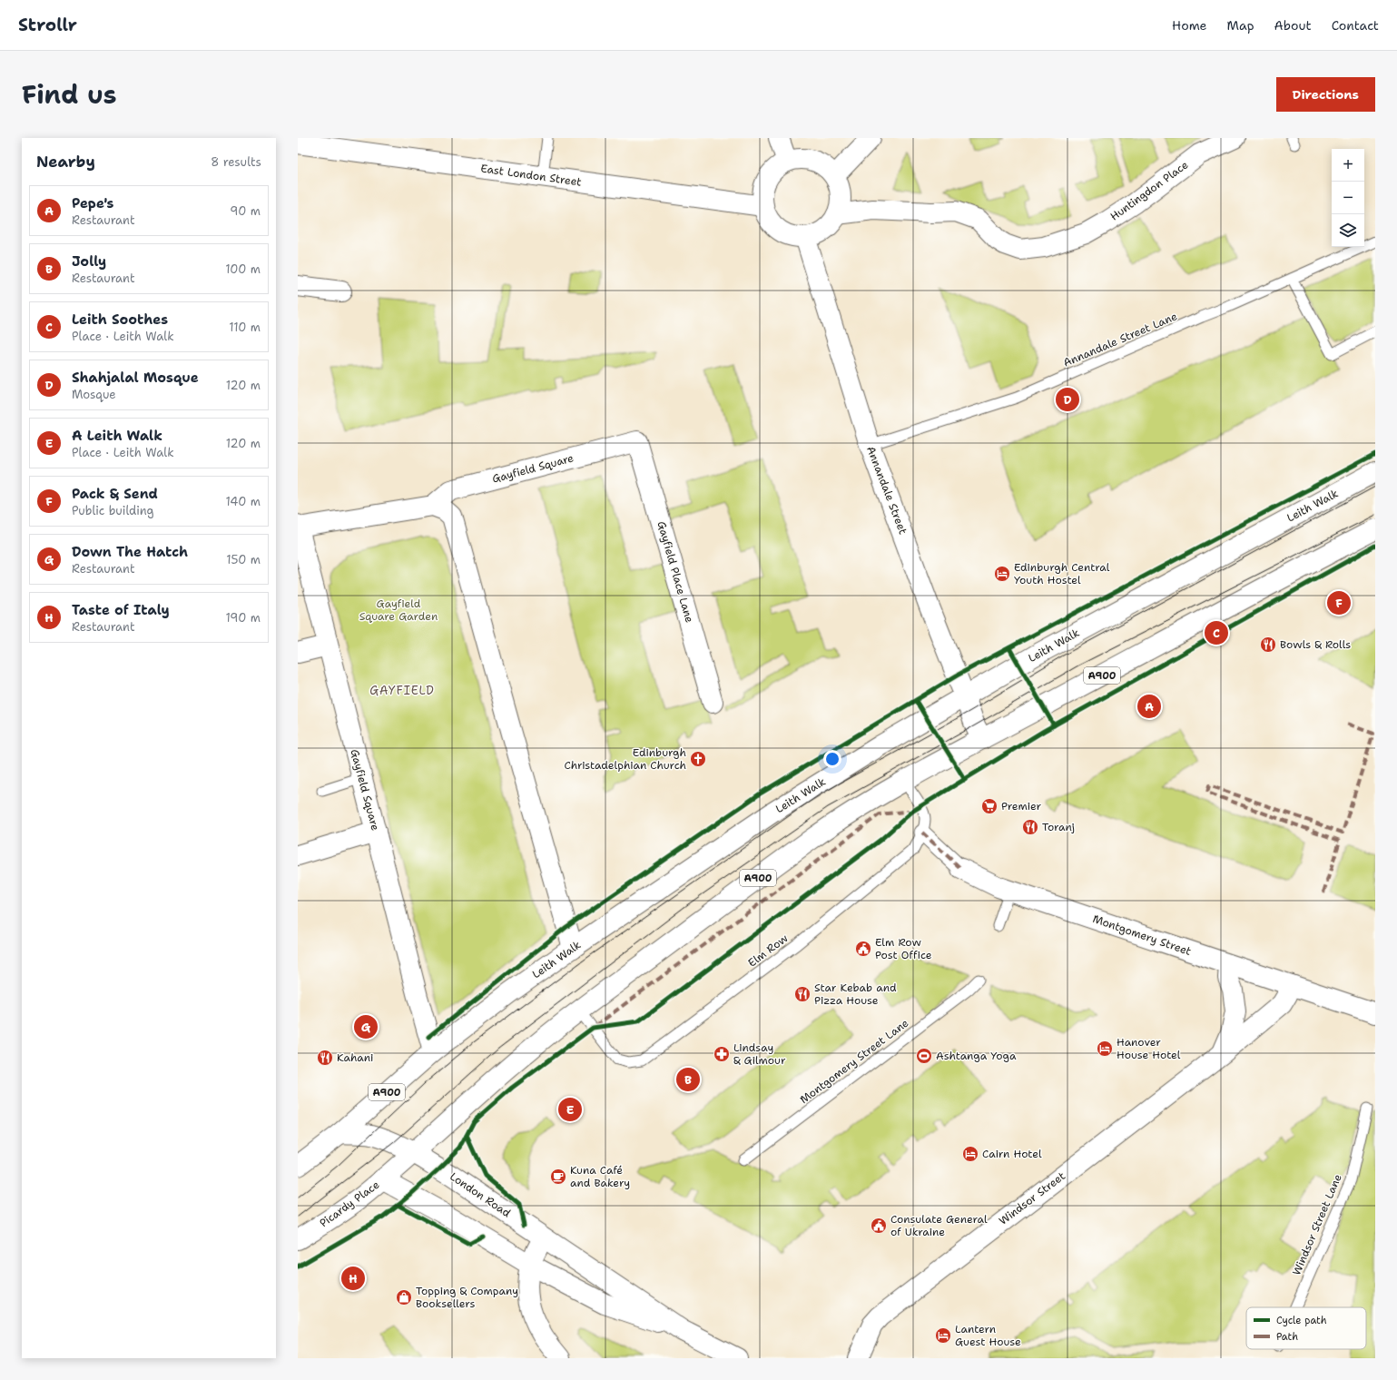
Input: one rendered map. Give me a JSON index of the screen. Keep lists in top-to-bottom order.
{
  "streets": {
    "street": [
      "East London Street",
      "Huntingdon Place",
      "Gayfield Square",
      "Annandale Street",
      "Leith Walk",
      "Gayfield Place Lane",
      "A900",
      "Montgomery Street",
      "London Road",
      "Windsor Street",
      "Picardy Place"
    ],
    "lane": [
      "Annandale Street Lane",
      "Elm Row",
      "Montgomery Street Lane",
      "Windsor Street Lane"
    ]
  },
  "crossings": [
    ["East London Street", "Huntingdon Place"],
    ["East London Street", "Annandale Street"],
    ["Huntingdon Place", "Annandale Street"],
    ["Annandale Street Lane", "Annandale Street"],
    ["Gayfield Square", "Leith Walk"],
    ["Gayfield Square", "Gayfield Place Lane"],
    ["Annandale Street", "Leith Walk"],
    ["Annandale Street", "A900"],
    ["Leith Walk", "A900"],
    ["Leith Walk", "London Road"],
    ["A900", "Elm Row"],
    ["A900", "London Road"],
    ["A900", "Picardy Place"],
    ["Montgomery Street", "Elm Row"],
    ["Montgomery Street", "Windsor Street"],
    ["London Road", "Picardy Place"]
  ],
  "districts": ["GAYFIELD"],
  "parks": ["Gayfield Square Garden"],
  "places": {
    "hotel": [
      "Edinburgh Central Youth Hostel",
      "Hanover House Hotel",
      "Cairn Hotel",
      "Lantern Guest House"
    ],
    "restaurant": [
      "Bowls & Rolls",
      "Toranj",
      "Star Kebab and Pizza House",
      "Kahani"
    ],
    "church": ["Edinburgh Christadelphian Church"],
    "supermarket": ["Premier"],
    "public building": ["Elm Row Post Office", "Consulate General of Ukraine"],
    "pharmacy": ["Lindsay & Gilmour"],
    "sports": ["Ashtanga Yoga"],
    "cafe": ["Kuna Café and Bakery"],
    "shop": ["Topping & Company Booksellers"]
  },
  "legend": ["Cycle path", "Path"],
  "page": {
    "header": "Strollr",
    "nav": [
      "Home",
      "Map",
      "About",
      "Contact"
    ],
    "title": "Find us",
    "buttons": "Directions",
    "heading": ["Nearby", "8 results"],
    "map_buttons": ["+", "−"],
    "list": [
      {
        "mark": "A",
        "name": "Pepe's",
        "note": "Restaurant",
        "value": "90 m"
      },
      {
        "mark": "B",
        "name": "Jolly",
        "note": "Restaurant",
        "value": "100 m"
      },
      {
        "mark": "C",
        "name": "Leith Soothes",
        "note": "Place · Leith Walk",
        "value": "110 m"
      },
      {
        "mark": "D",
        "name": "Shahjalal Mosque",
        "note": "Mosque",
        "value": "120 m"
      },
      {
        "mark": "E",
        "name": "A Leith Walk",
        "note": "Place · Leith Walk",
        "value": "120 m"
      },
      {
        "mark": "F",
        "name": "Pack & Send",
        "note": "Public building",
        "value": "140 m"
      },
      {
        "mark": "G",
        "name": "Down The Hatch",
        "note": "Restaurant",
        "value": "150 m"
      },
      {
        "mark": "H",
        "name": "Taste of Italy",
        "note": "Restaurant",
        "value": "190 m"
      }
    ],
    "pins": [
      "D",
      "F",
      "C",
      "A",
      "G",
      "B",
      "E",
      "H"
    ]
  }
}
